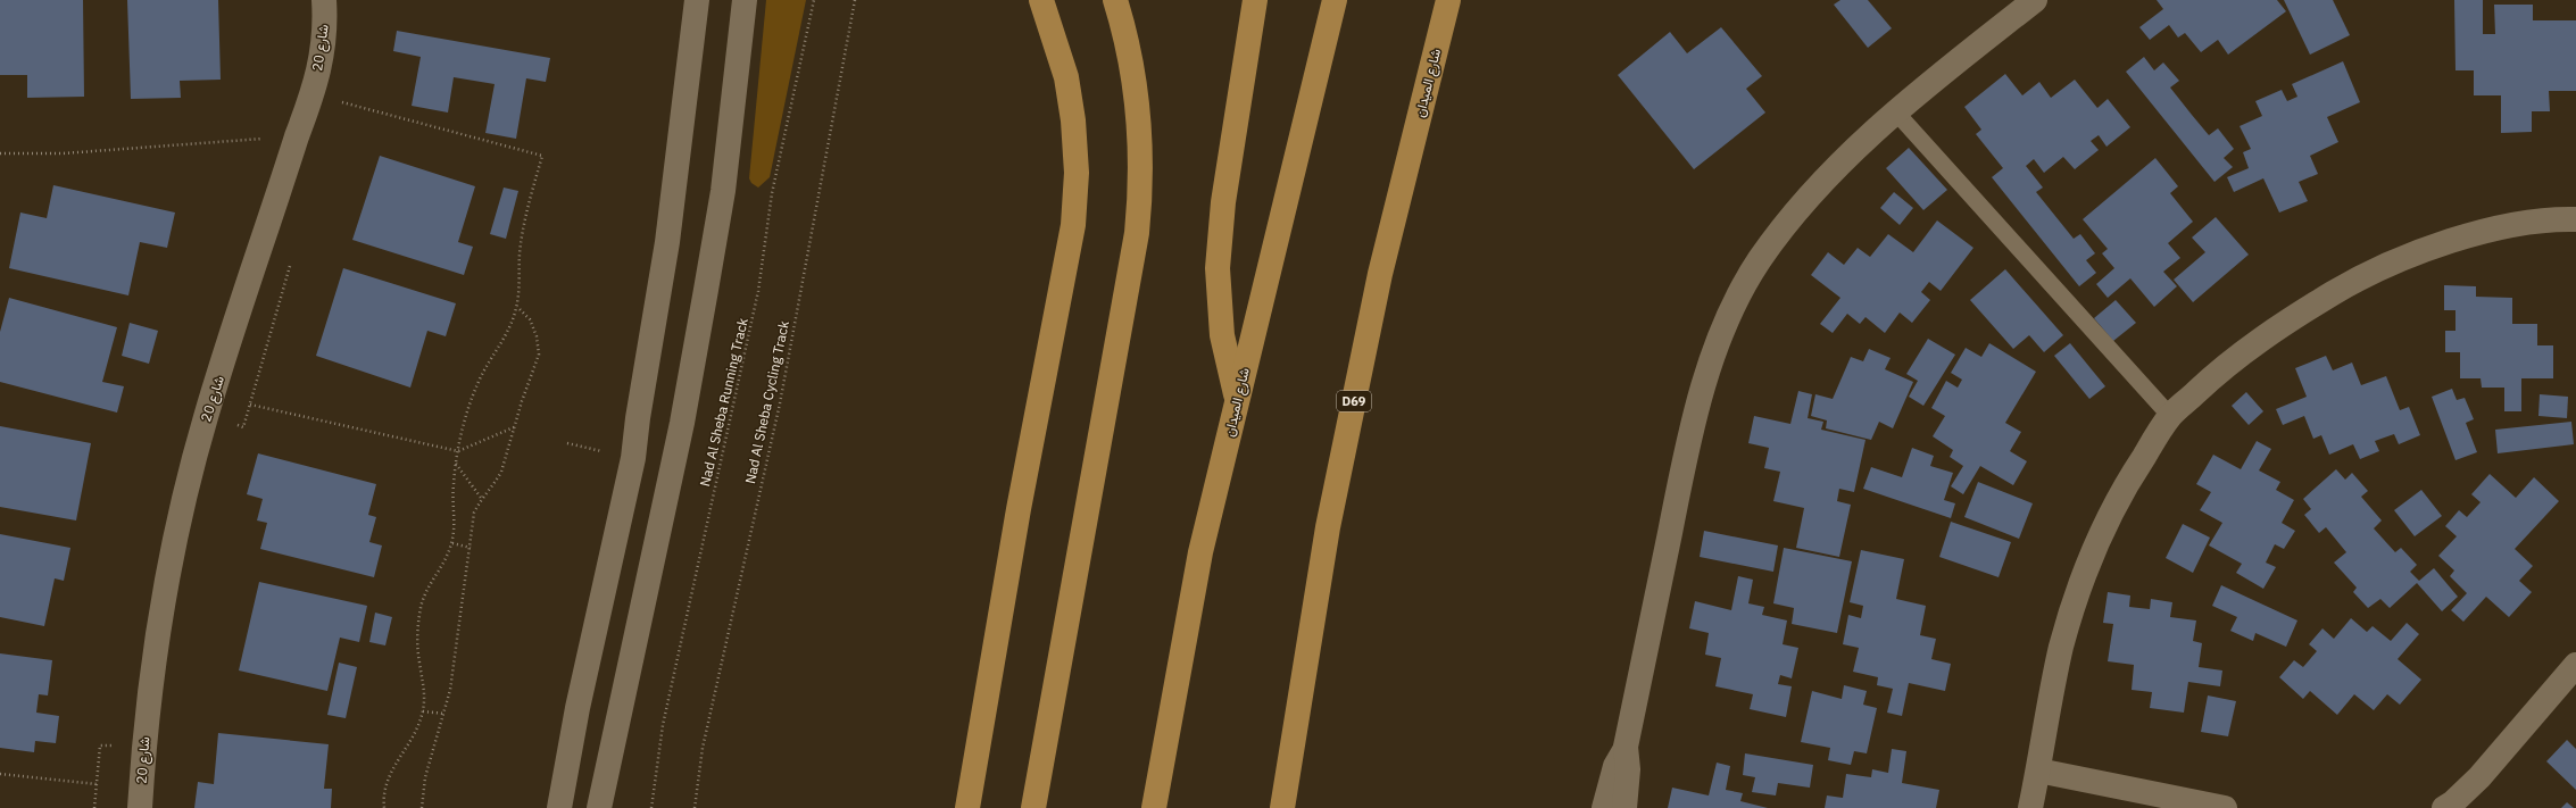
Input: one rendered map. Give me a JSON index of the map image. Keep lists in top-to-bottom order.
{
  "streets": {
    "main road": ["شارع الميدان", "D69"],
    "street": ["شارع 20"],
    "path": ["Nad Al Sheba Running Track", "Nad Al Sheba Cycling Track"]
  }
}
